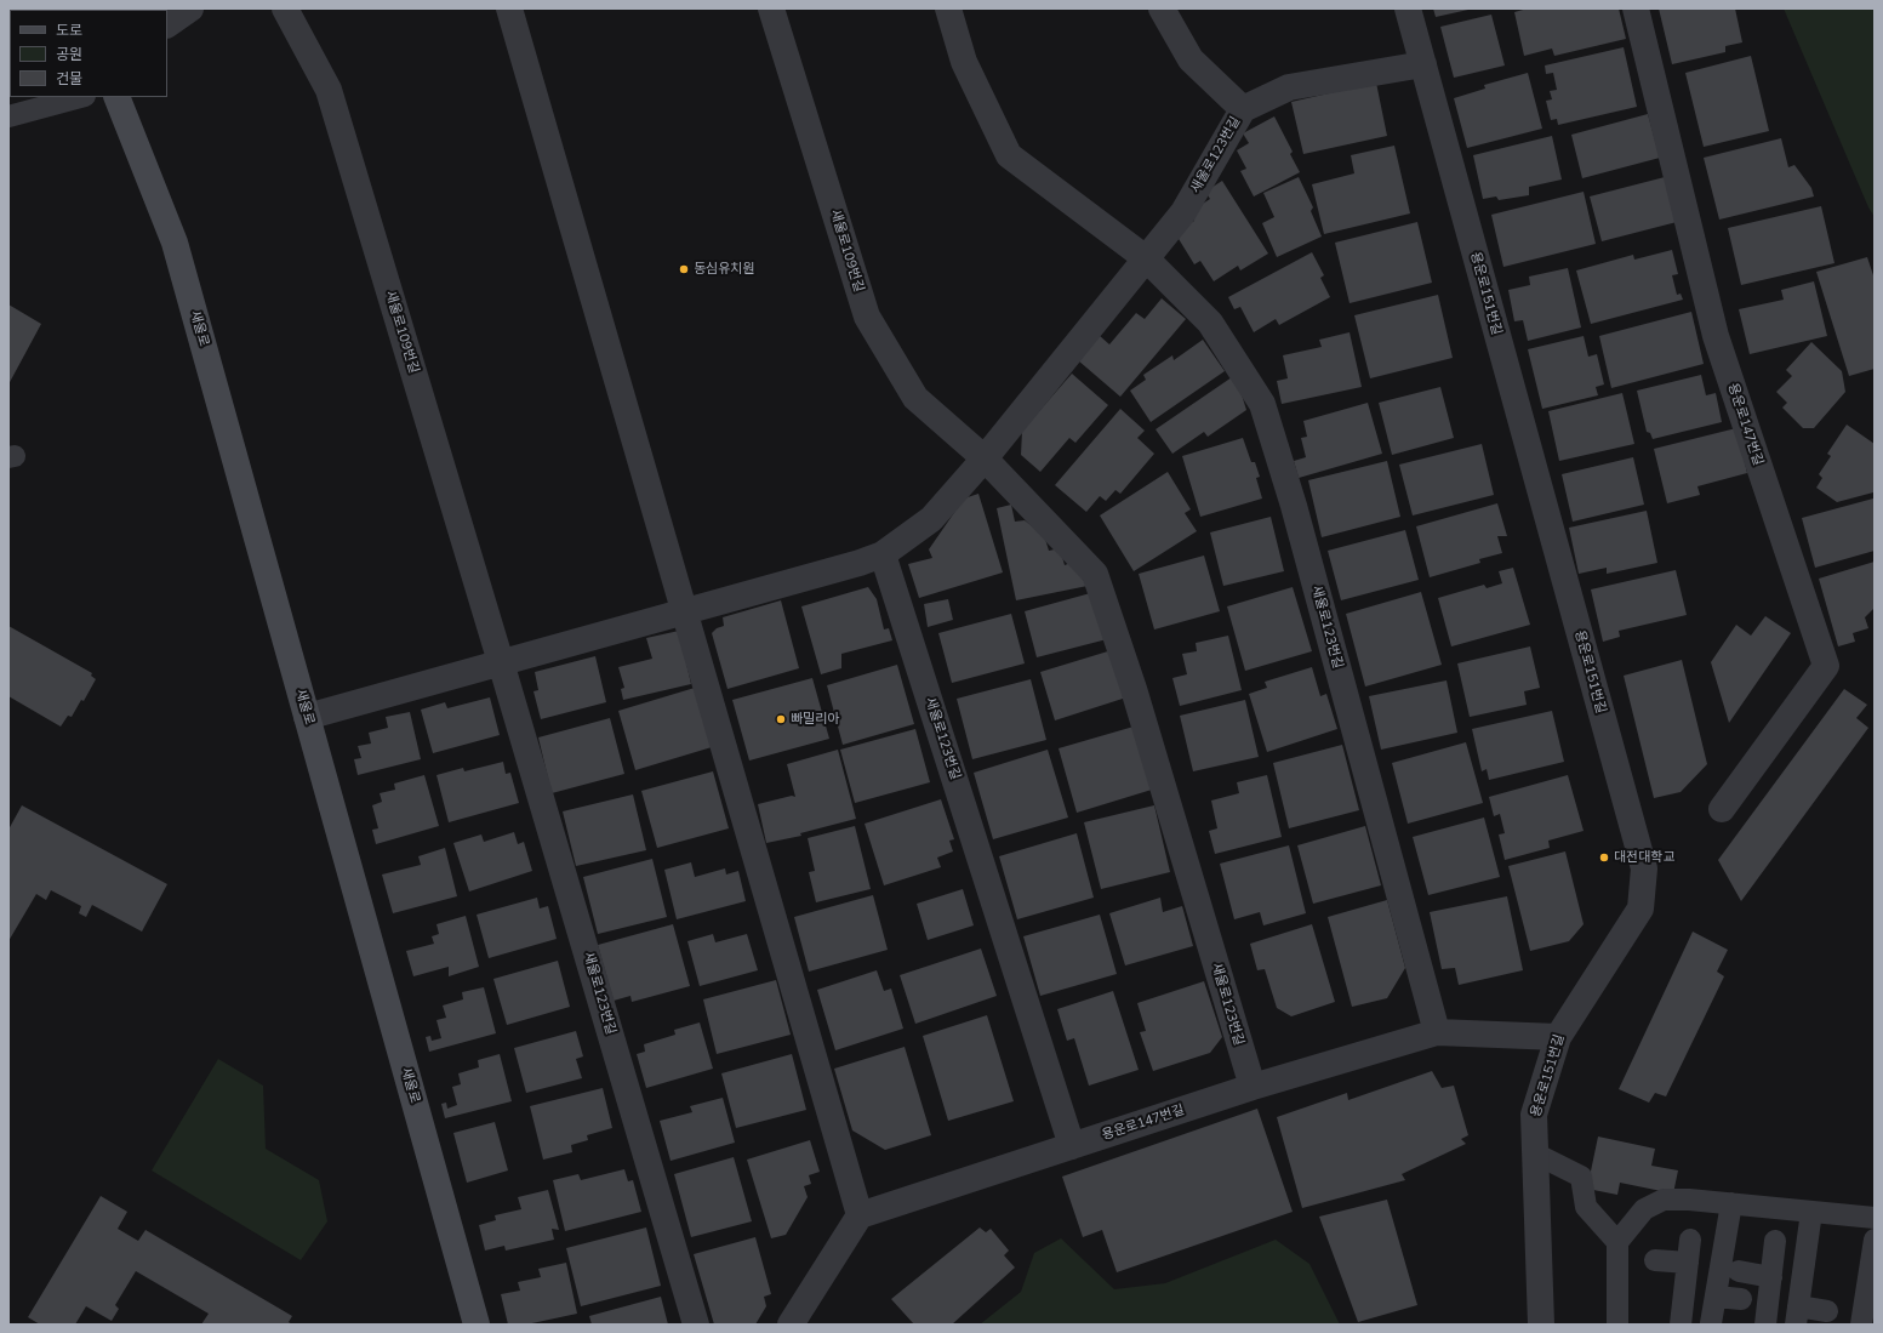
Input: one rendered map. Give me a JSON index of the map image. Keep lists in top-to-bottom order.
{
  "streets": {
    "street": [
      "새울로123번길",
      "새울로109번길",
      "용운로151번길",
      "새울로",
      "용운로147번길"
    ]
  },
  "crossings": [
    ["새울로123번길", "새울로109번길"],
    ["새울로123번길", "용운로151번길"],
    ["새울로123번길", "새울로"],
    ["새울로123번길", "용운로147번길"],
    ["용운로151번길", "용운로147번길"]
  ],
  "places": ["동심유치원", "빠밀리아", "대전대학교"],
  "legend": ["도로", "공원", "건물"]
}
